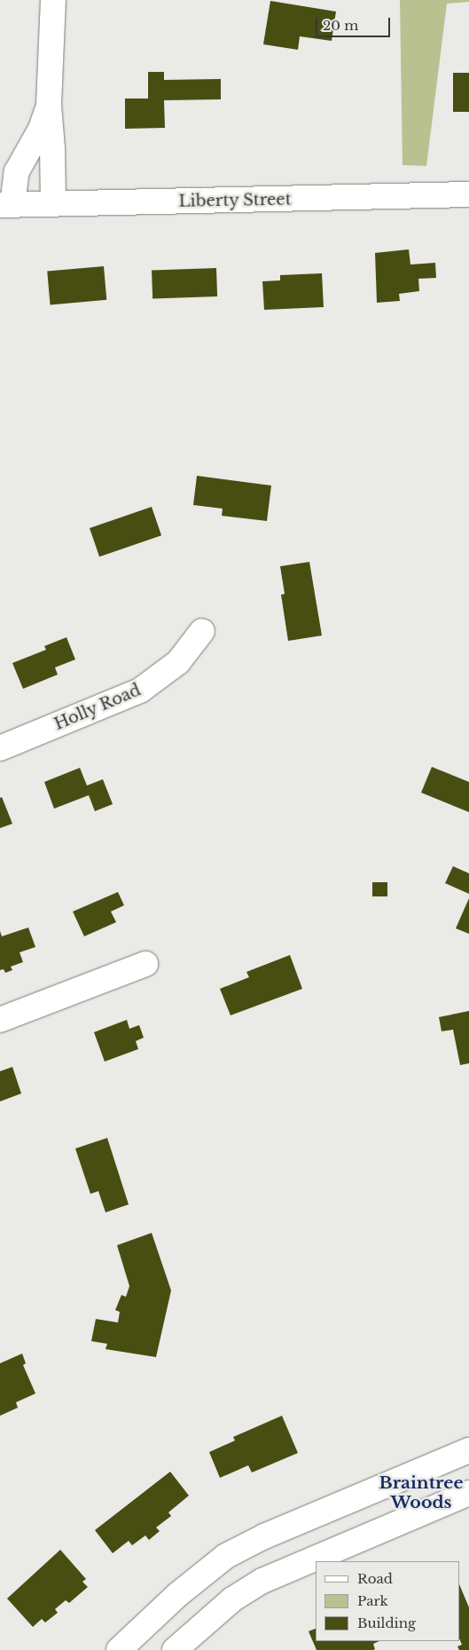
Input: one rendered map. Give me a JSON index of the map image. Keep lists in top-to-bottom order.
{
  "streets": {
    "street": ["Liberty Street", "Holly Road"]
  },
  "districts": ["Braintree Woods"],
  "legend": ["Road", "Park", "Building"],
  "scale_bar": "20 m"
}
